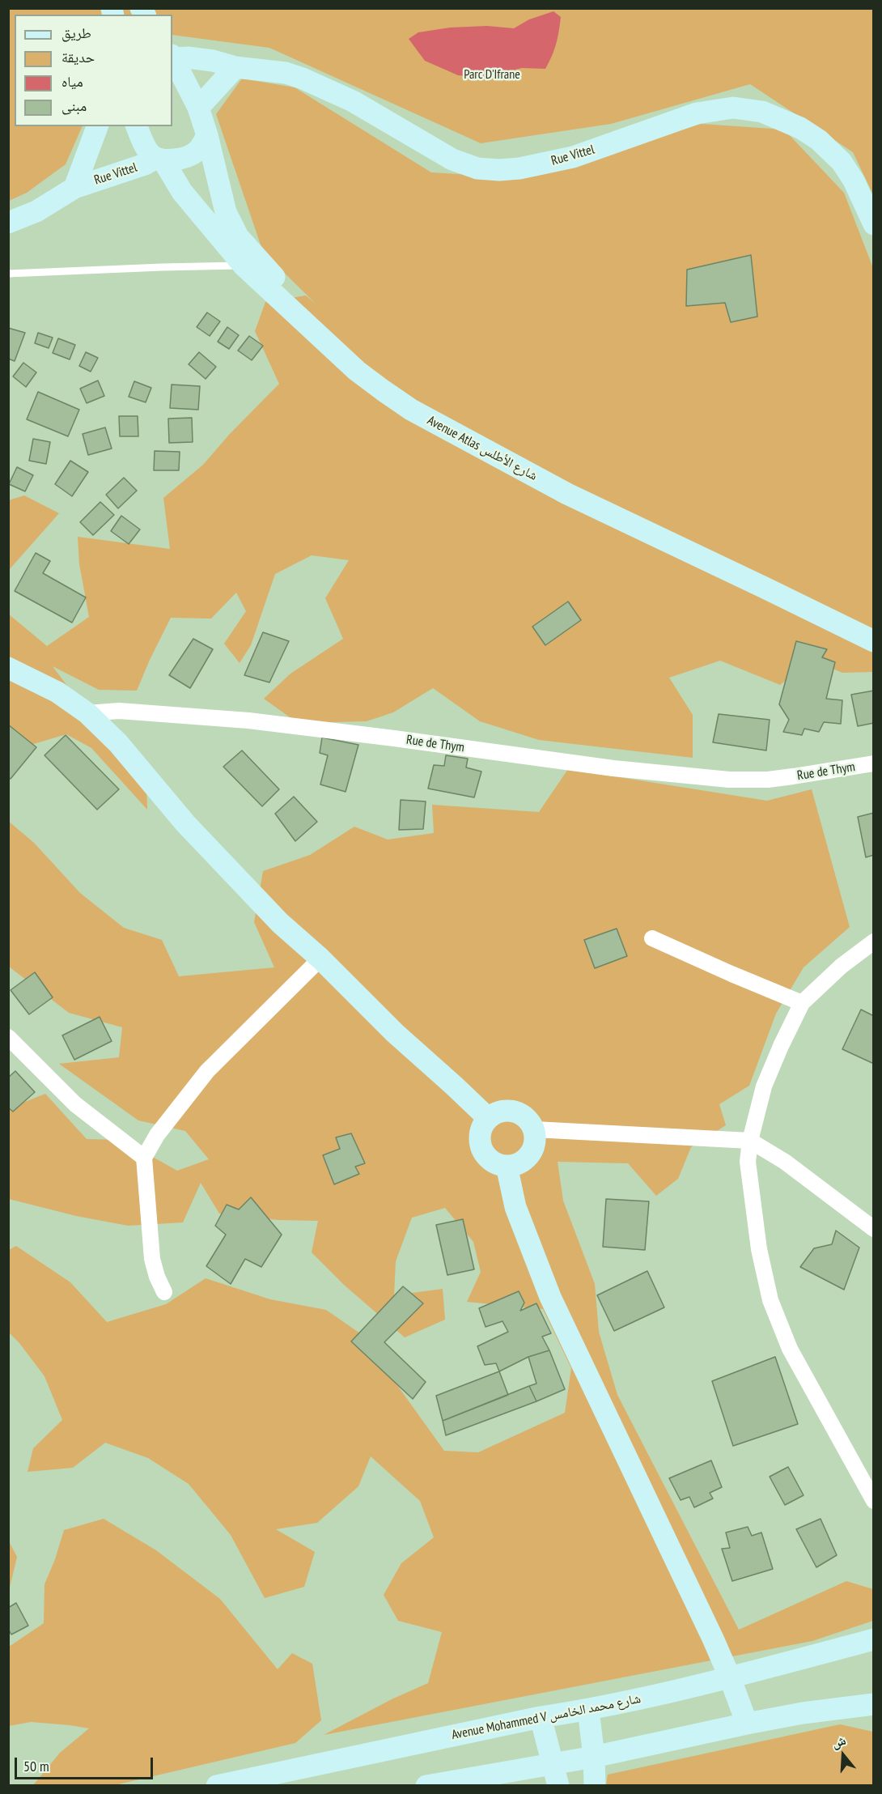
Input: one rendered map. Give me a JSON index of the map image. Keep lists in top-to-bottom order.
{
  "streets": {
    "street": [
      "Rue Vittel",
      "Avenue Atlas شارع الأطلس",
      "Rue de Thym",
      "Avenue Mohammed V شارع محمد الخامس"
    ]
  },
  "crossings": [
    ["Rue Vittel", "Avenue Atlas شارع الأطلس"]
  ],
  "parks": ["Parc D'Ifrane"],
  "legend": [
    "طريق",
    "حديقة",
    "مياه",
    "مبنى"
  ],
  "scale_bar": "50 m",
  "north": "top"
}
